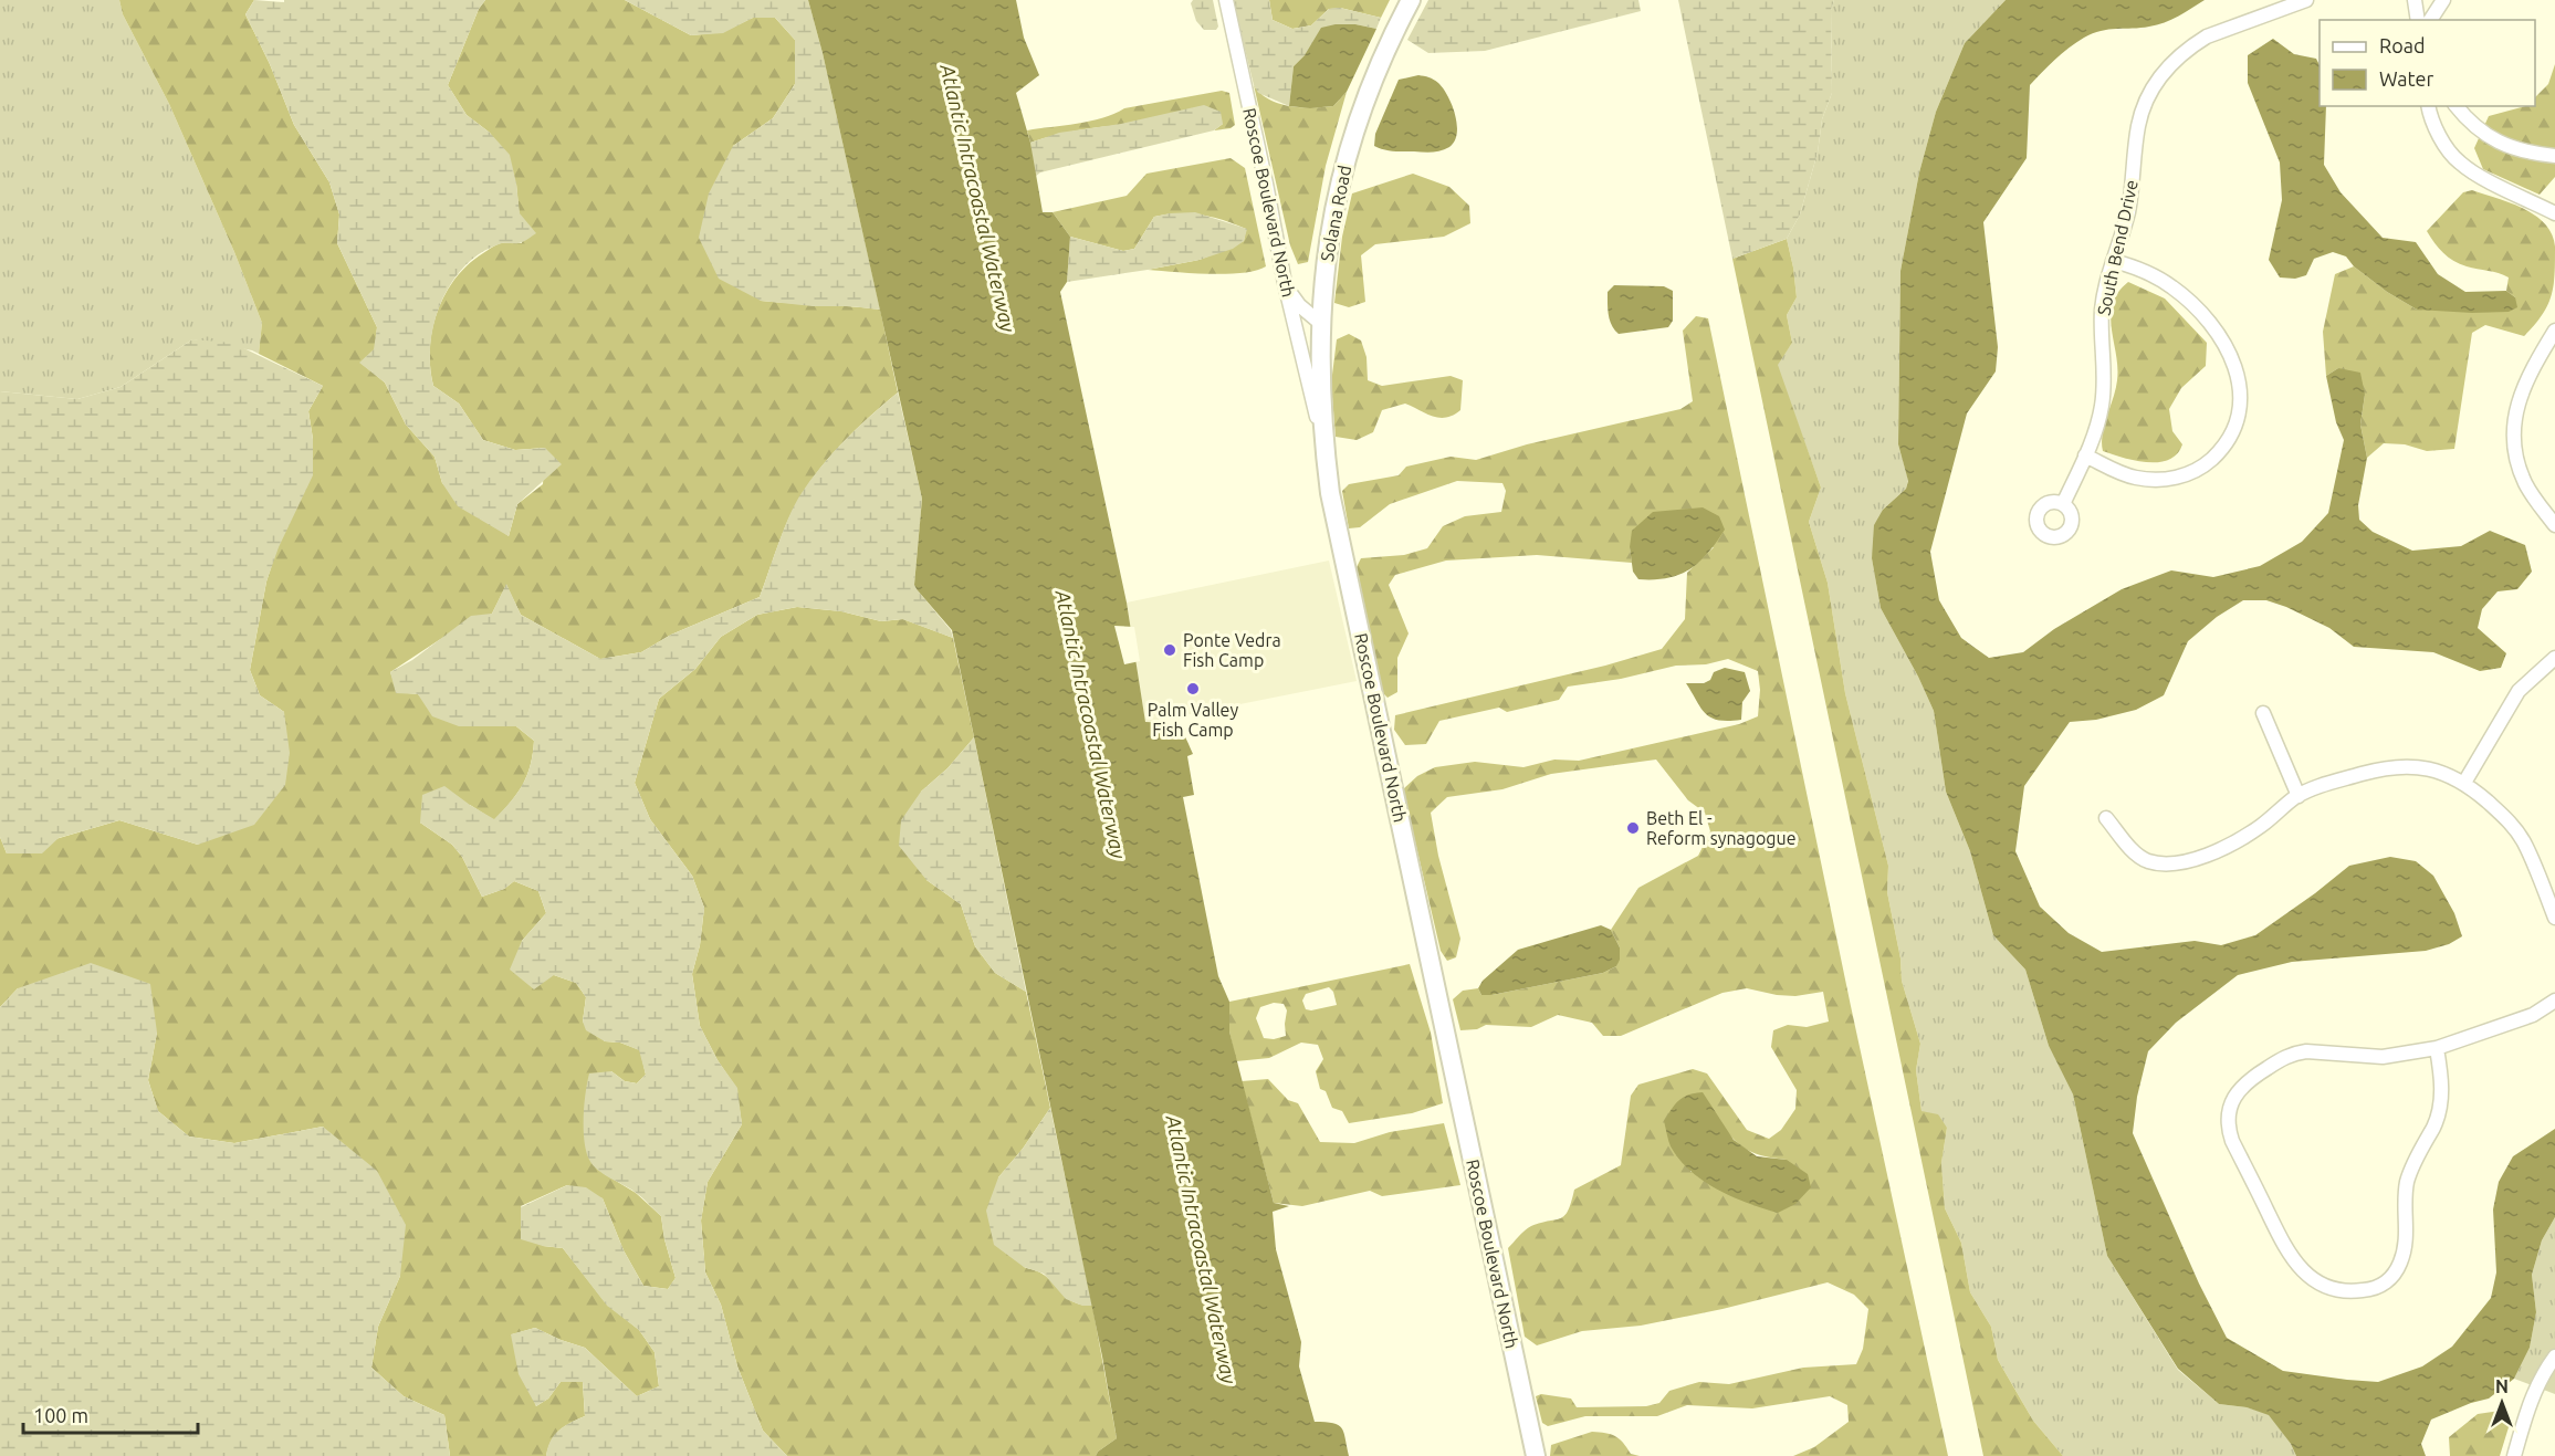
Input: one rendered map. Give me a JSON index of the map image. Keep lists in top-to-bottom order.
{
  "streets": {
    "street": ["Roscoe Boulevard North", "Solana Road", "South Bend Drive"]
  },
  "crossings": [
    ["Roscoe Boulevard North", "Solana Road"]
  ],
  "water": ["Atlantic Intracoastal Waterway"],
  "places": ["Ponte Vedra Fish Camp", "Palm Valley Fish Camp", "Beth El - Reform synagogue"],
  "legend": ["Road", "Water"],
  "scale_bar": "100 m",
  "north": "top"
}
